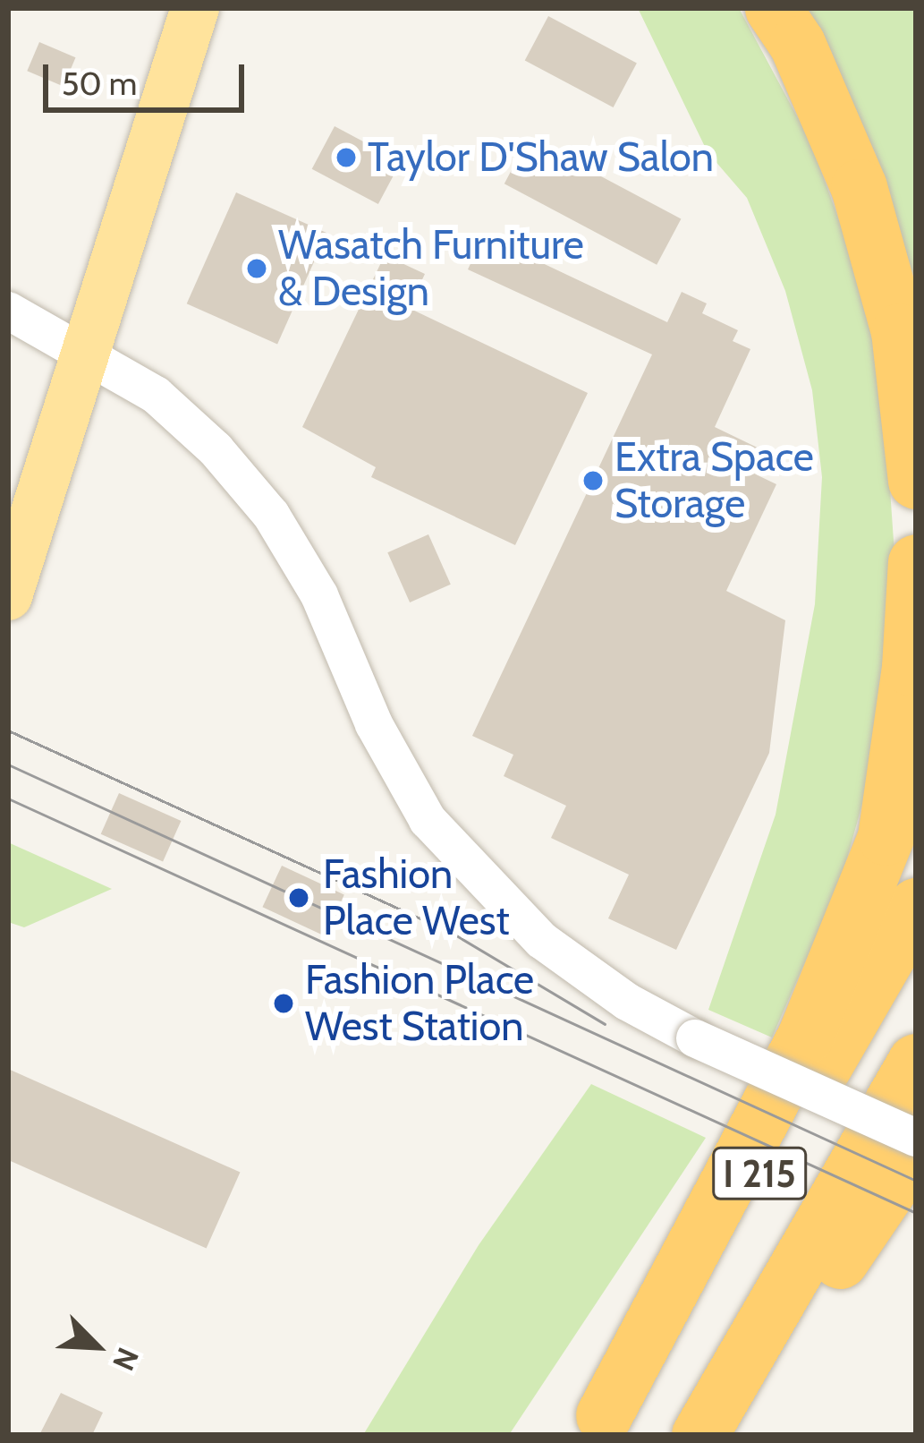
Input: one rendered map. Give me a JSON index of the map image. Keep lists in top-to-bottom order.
{
  "streets": {
    "highway": ["I 215"]
  },
  "places": [
    "Taylor D'Shaw Salon",
    "Wasatch Furniture & Design",
    "Extra Space Storage",
    "Fashion Place West",
    "Fashion Place West Station"
  ],
  "scale_bar": "50 m",
  "north": "bottom right"
}
